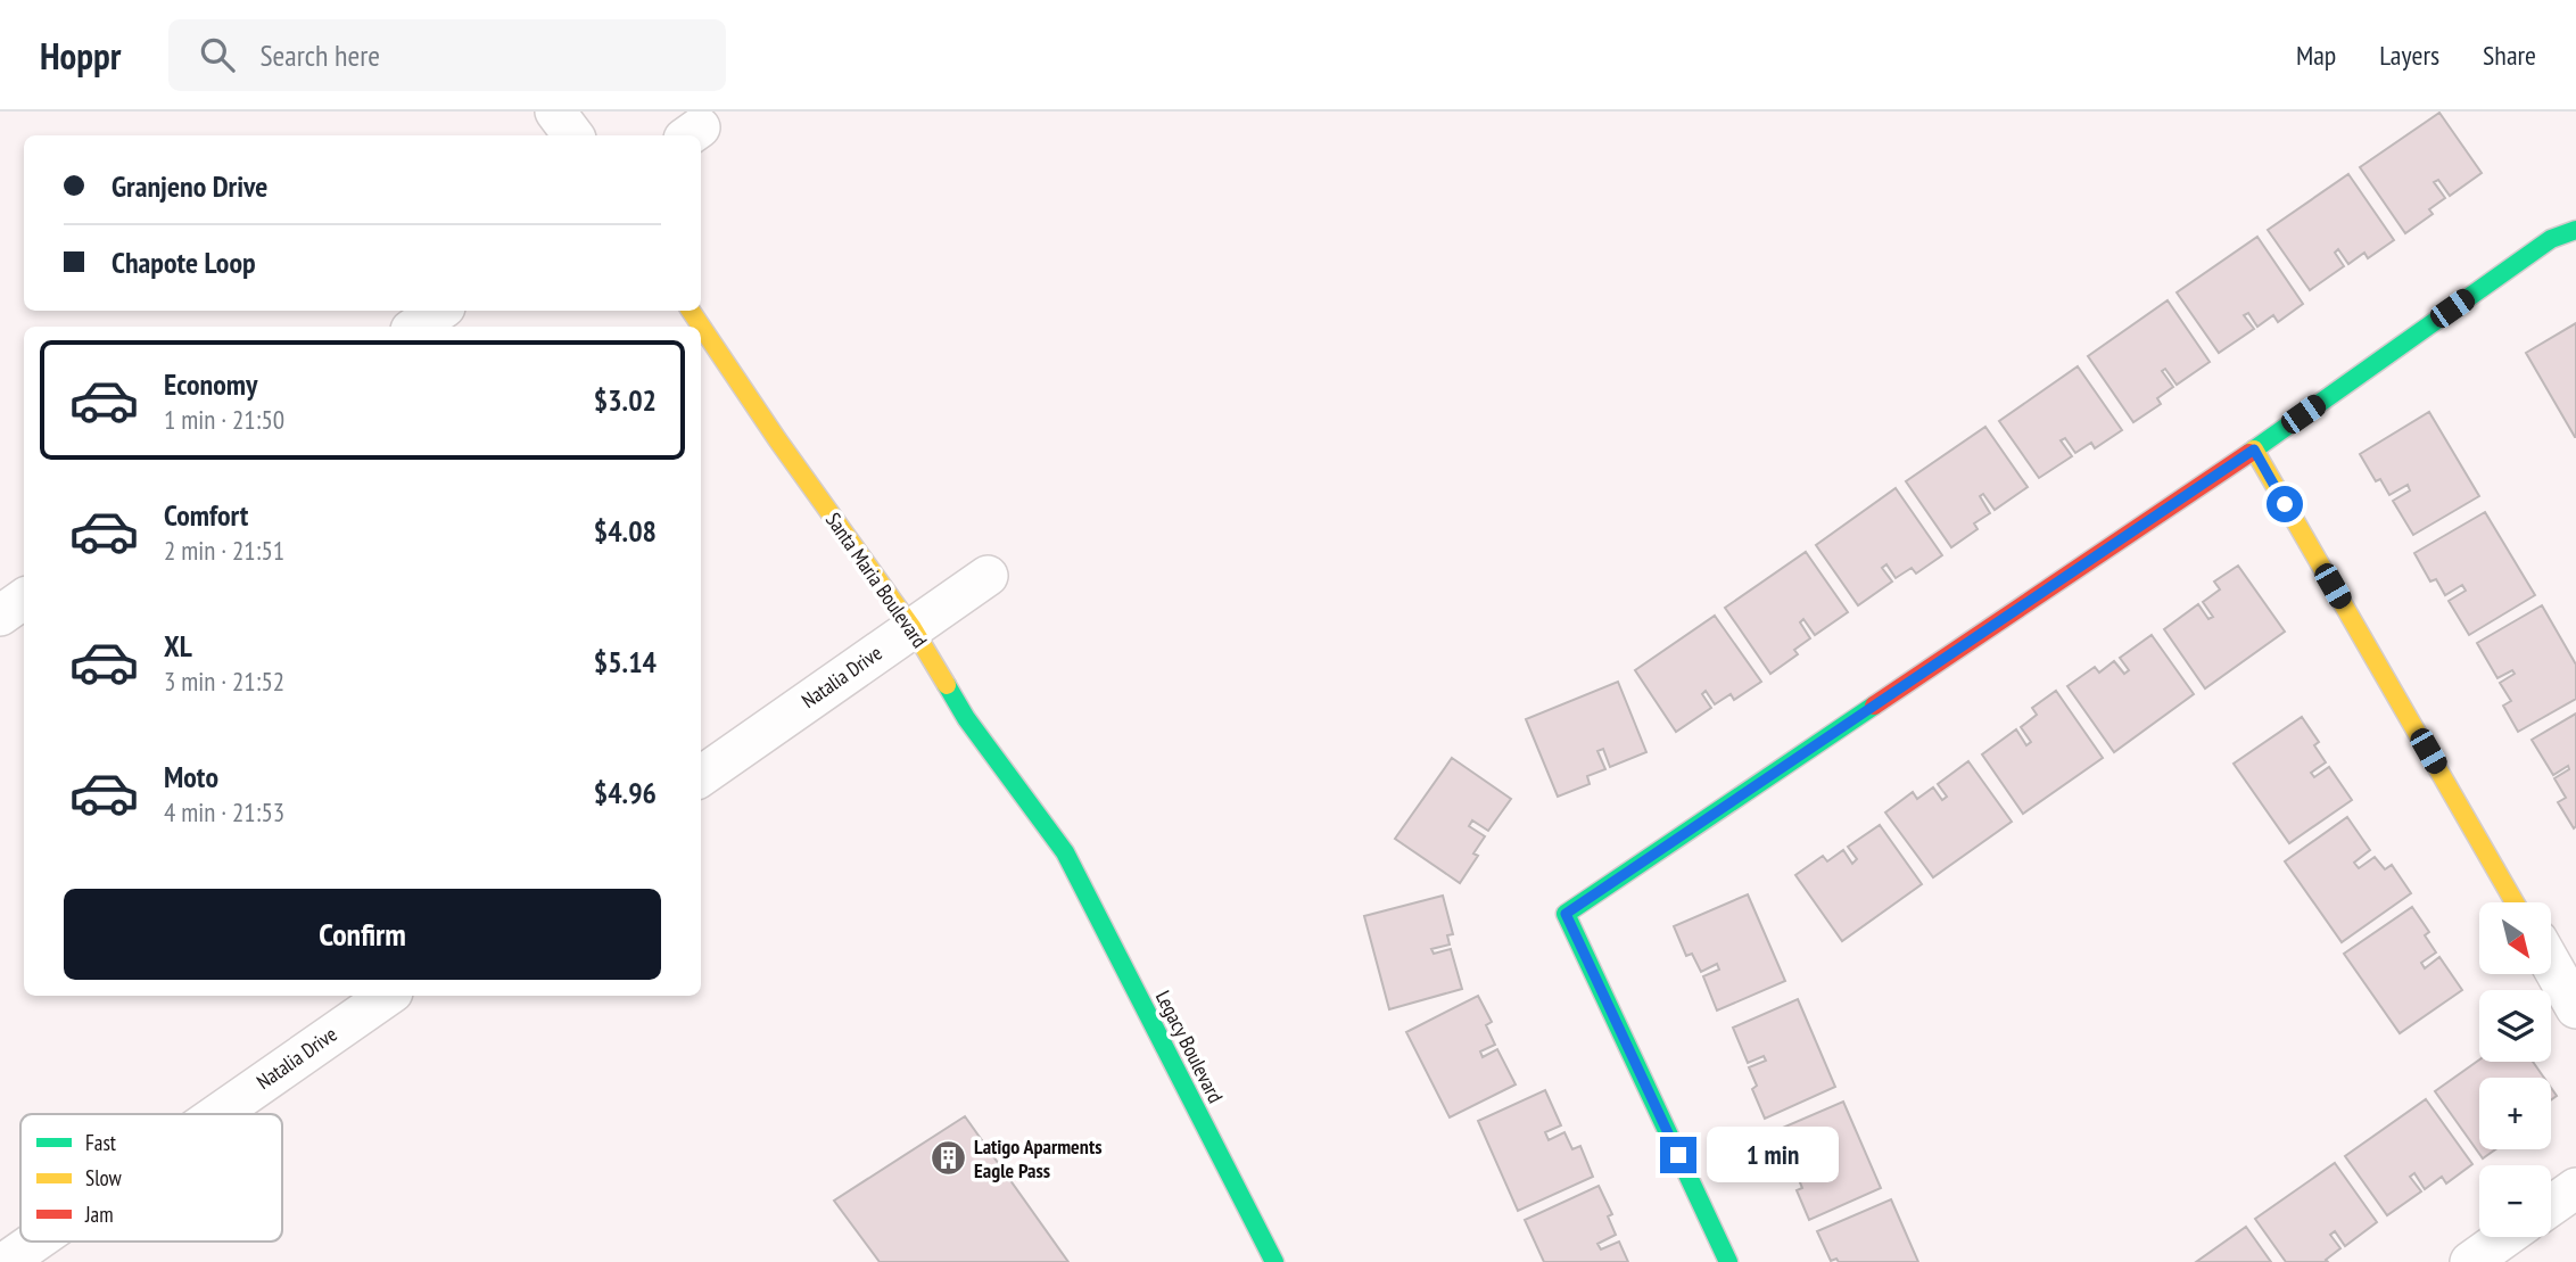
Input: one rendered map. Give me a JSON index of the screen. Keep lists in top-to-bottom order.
{
  "streets": {
    "street": ["Santa Maria Boulevard", "Natalia Drive", "Legacy Boulevard"]
  },
  "crossings": [
    ["Santa Maria Boulevard", "Natalia Drive"],
    ["Santa Maria Boulevard", "Legacy Boulevard"]
  ],
  "places": {
    "building": ["Latigo Aparments Eagle Pass"]
  },
  "legend": ["Fast", "Slow", "Jam"],
  "north": "bottom right",
  "page": {
    "header": "Hoppr",
    "search": "Search here",
    "nav": ["Map", "Layers", "Share"],
    "banner": ["Granjeno Drive", "Chapote Loop"],
    "list": [
      {
        "name": "Economy",
        "note": "1 min · 21:50",
        "value": "$3.02"
      },
      {
        "name": "Comfort",
        "note": "2 min · 21:51",
        "value": "$4.08"
      },
      {
        "name": "XL",
        "note": "3 min · 21:52",
        "value": "$5.14"
      },
      {
        "name": "Moto",
        "note": "4 min · 21:53",
        "value": "$4.96"
      }
    ],
    "buttons": "Confirm",
    "map_buttons": ["+", "−"],
    "bubble": "1 min"
  }
}
